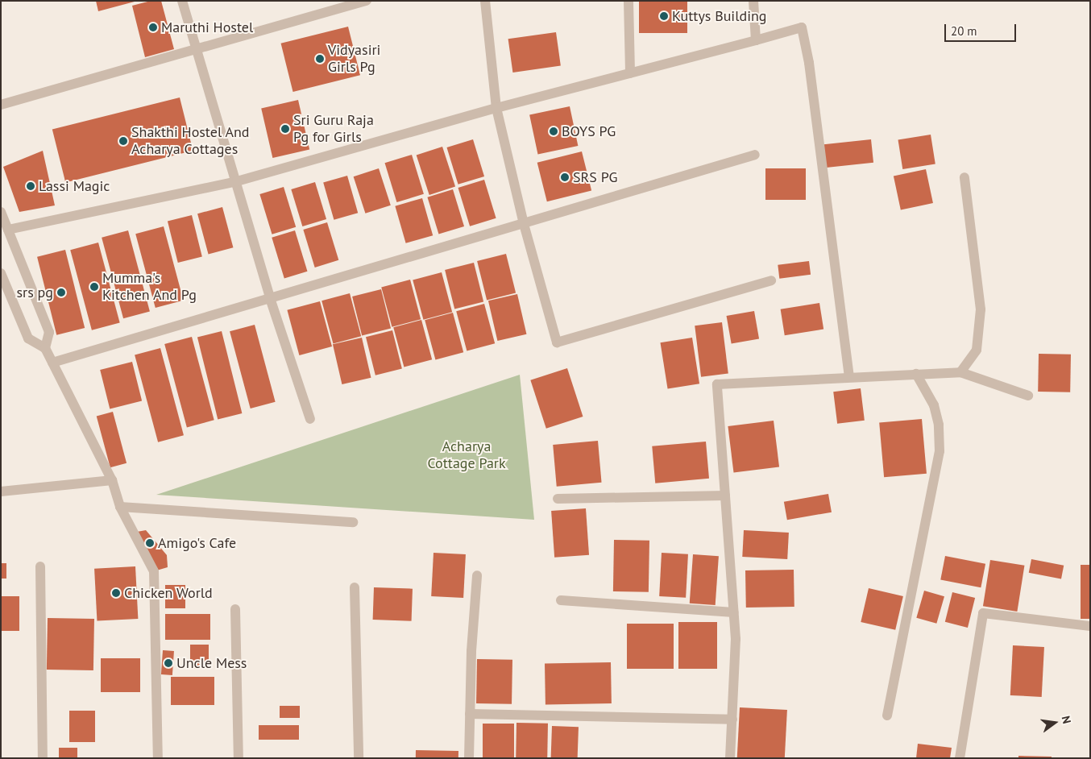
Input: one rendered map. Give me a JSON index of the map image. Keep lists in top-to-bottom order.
{
  "parks": ["Acharya Cottage Park"],
  "places": [
    "Kuttys Building",
    "Maruthi Hostel",
    "Vidyasiri Girls Pg",
    "Sri Guru Raja Pg for Girls",
    "BOYS PG",
    "Shakthi Hostel And Acharya Cottages",
    "SRS PG",
    "Lassi Magic",
    "Mumma's Kitchen And Pg",
    "srs pg",
    "Amigo's Cafe",
    "Chicken World",
    "Uncle Mess"
  ],
  "scale_bar": "20 m",
  "north": "right"
}
